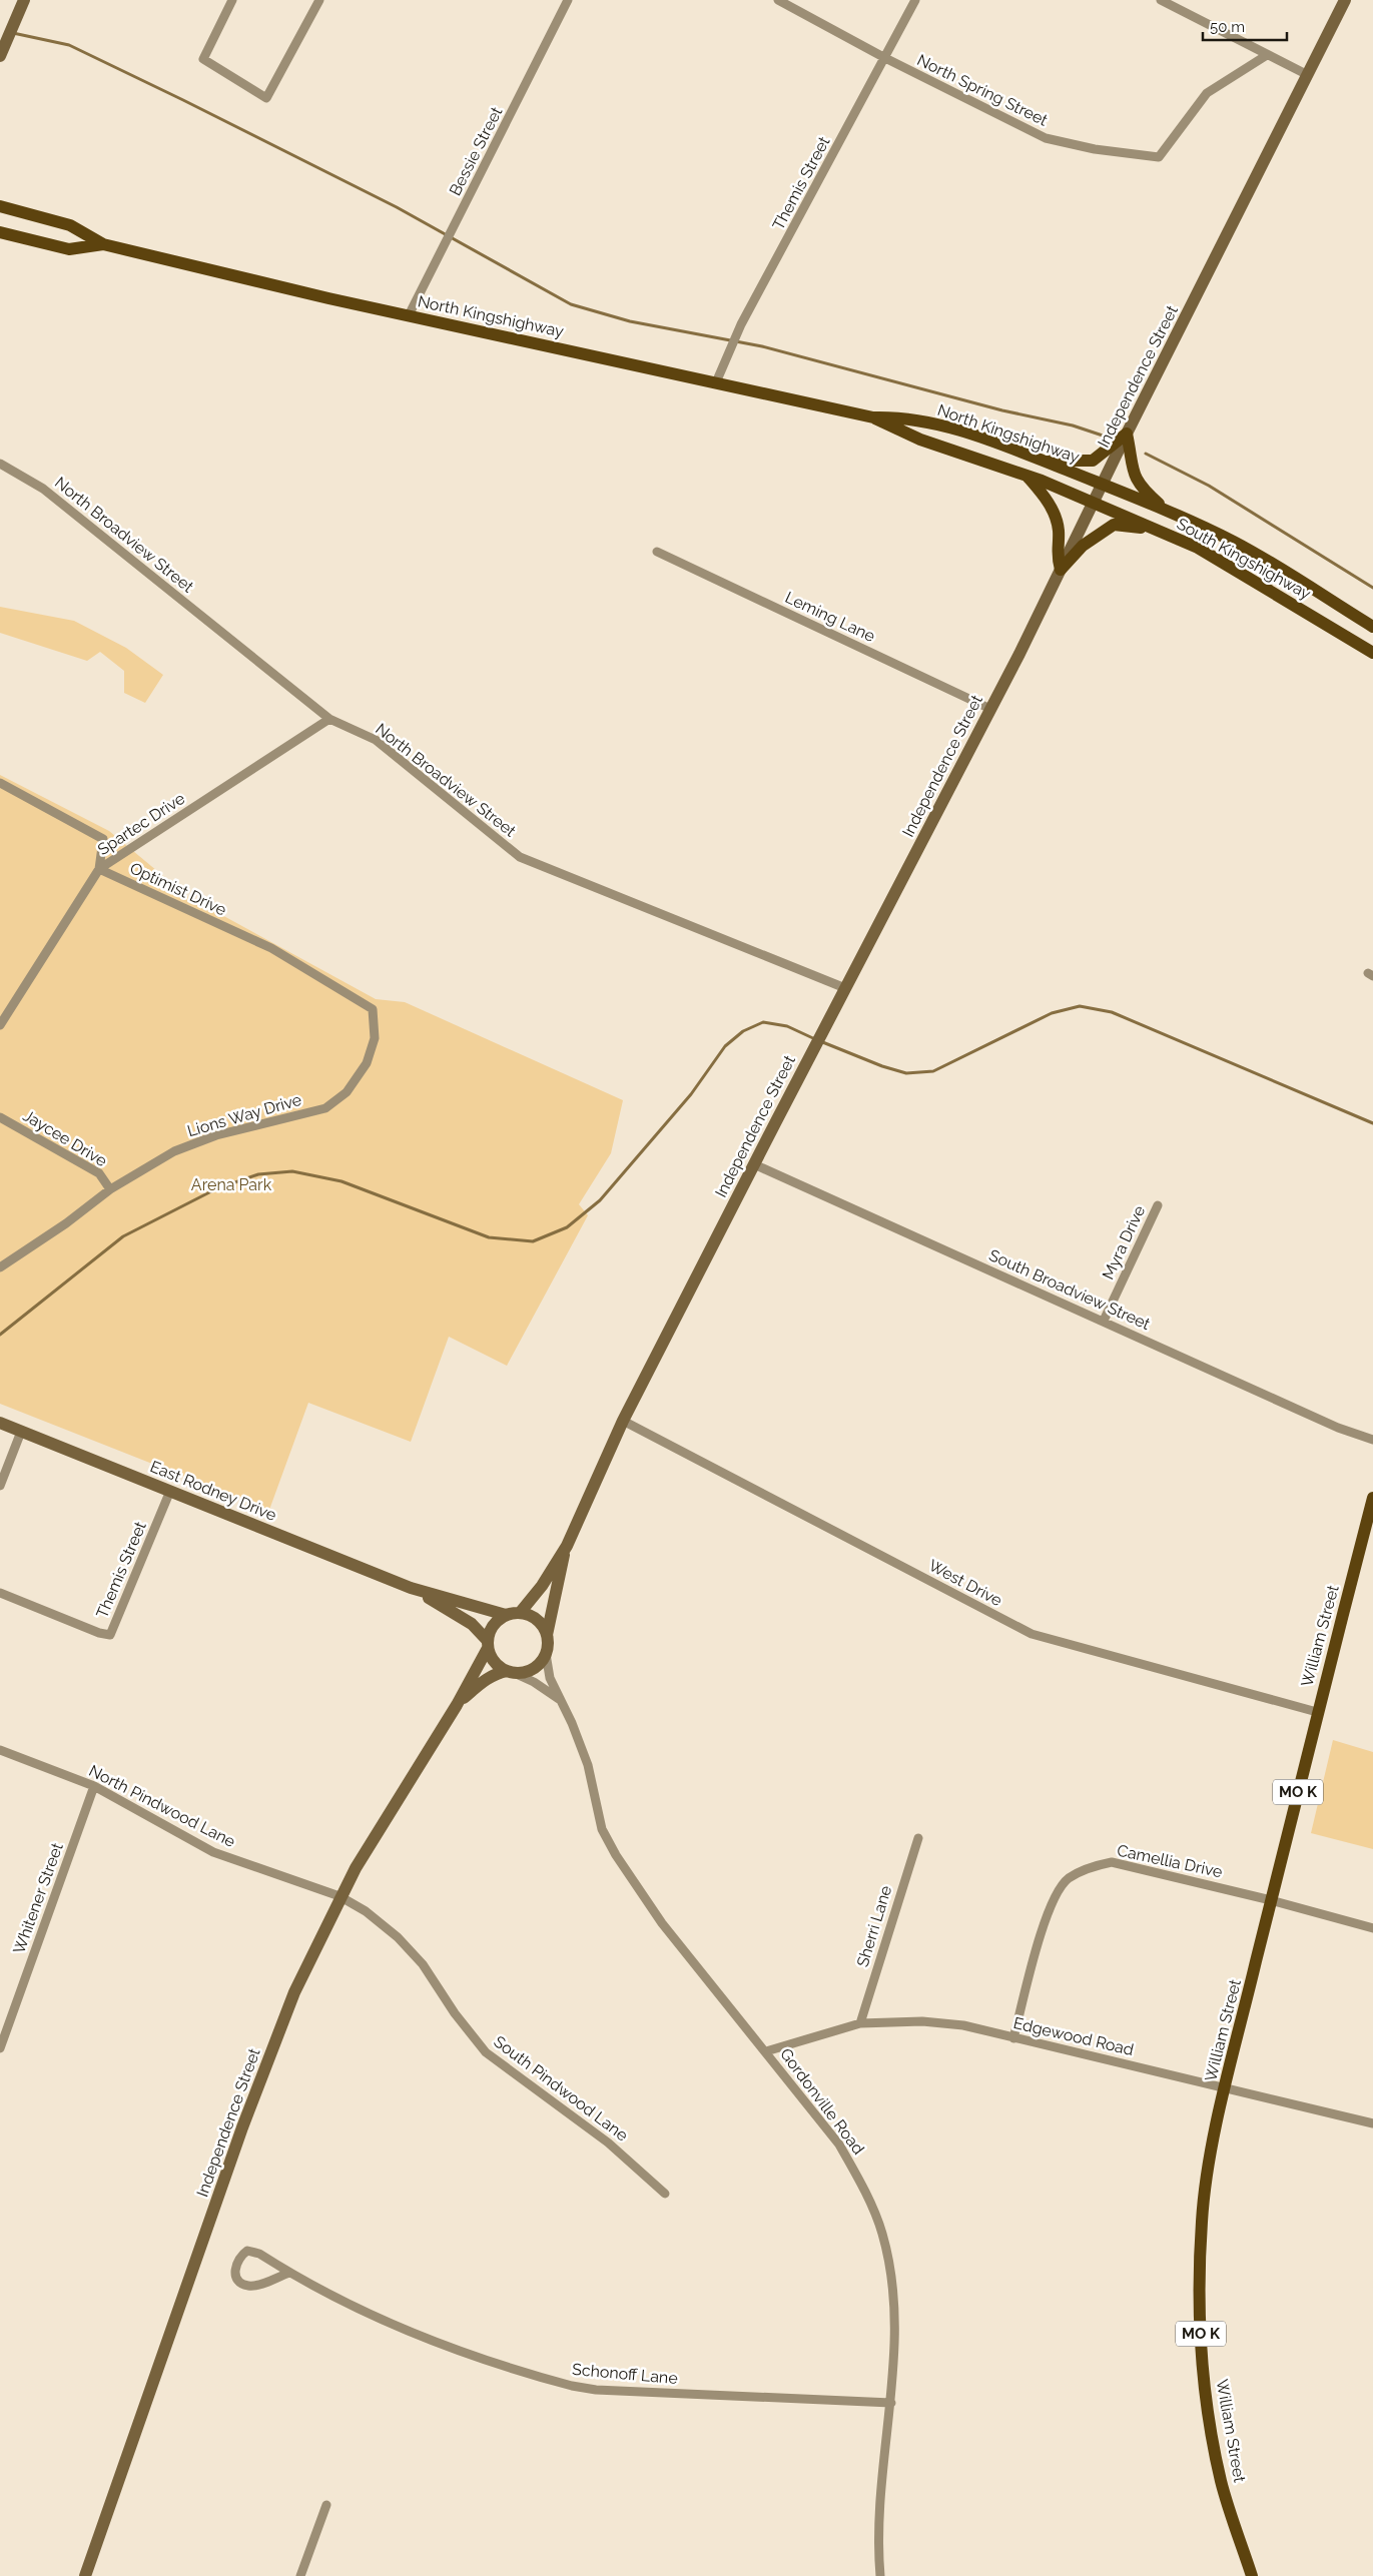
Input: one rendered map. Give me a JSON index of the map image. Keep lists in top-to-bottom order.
{
  "streets": {
    "main road": [
      "North Kingshighway",
      "South Kingshighway",
      "William Street",
      "MO K"
    ],
    "street": [
      "North Spring Street",
      "Bessie Street",
      "Themis Street",
      "Independence Street",
      "North Broadview Street",
      "Leming Lane",
      "Spartec Drive",
      "Optimist Drive",
      "Lions Way Drive",
      "Jaycee Drive",
      "Myra Drive",
      "South Broadview Street",
      "East Rodney Drive",
      "West Drive",
      "North Pindwood Lane",
      "Camellia Drive",
      "Whitener Street",
      "Sherri Lane",
      "Edgewood Road",
      "South Pindwood Lane",
      "Gordonville Road",
      "Schonoff Lane"
    ]
  },
  "crossings": [
    ["North Spring Street", "Themis Street"],
    ["Bessie Street", "North Kingshighway"],
    ["Themis Street", "North Kingshighway"],
    ["Themis Street", "East Rodney Drive"],
    ["North Kingshighway", "Independence Street"],
    ["North Kingshighway", "South Kingshighway"],
    ["Independence Street", "North Broadview Street"],
    ["Independence Street", "South Kingshighway"],
    ["Independence Street", "Leming Lane"],
    ["Independence Street", "South Broadview Street"],
    ["Independence Street", "East Rodney Drive"],
    ["Independence Street", "West Drive"],
    ["Independence Street", "North Pindwood Lane"],
    ["Independence Street", "South Pindwood Lane"],
    ["Independence Street", "Gordonville Road"],
    ["North Broadview Street", "Spartec Drive"],
    ["Spartec Drive", "Optimist Drive"],
    ["Optimist Drive", "Lions Way Drive"],
    ["Lions Way Drive", "Jaycee Drive"],
    ["Myra Drive", "South Broadview Street"],
    ["East Rodney Drive", "Gordonville Road"],
    ["West Drive", "William Street"],
    ["William Street", "Camellia Drive"],
    ["William Street", "Edgewood Road"],
    ["North Pindwood Lane", "Whitener Street"],
    ["North Pindwood Lane", "South Pindwood Lane"],
    ["Camellia Drive", "Edgewood Road"],
    ["Sherri Lane", "Edgewood Road"],
    ["Edgewood Road", "Gordonville Road"],
    ["Gordonville Road", "Schonoff Lane"]
  ],
  "parks": ["Arena Park"],
  "scale_bar": "50 m"
}
